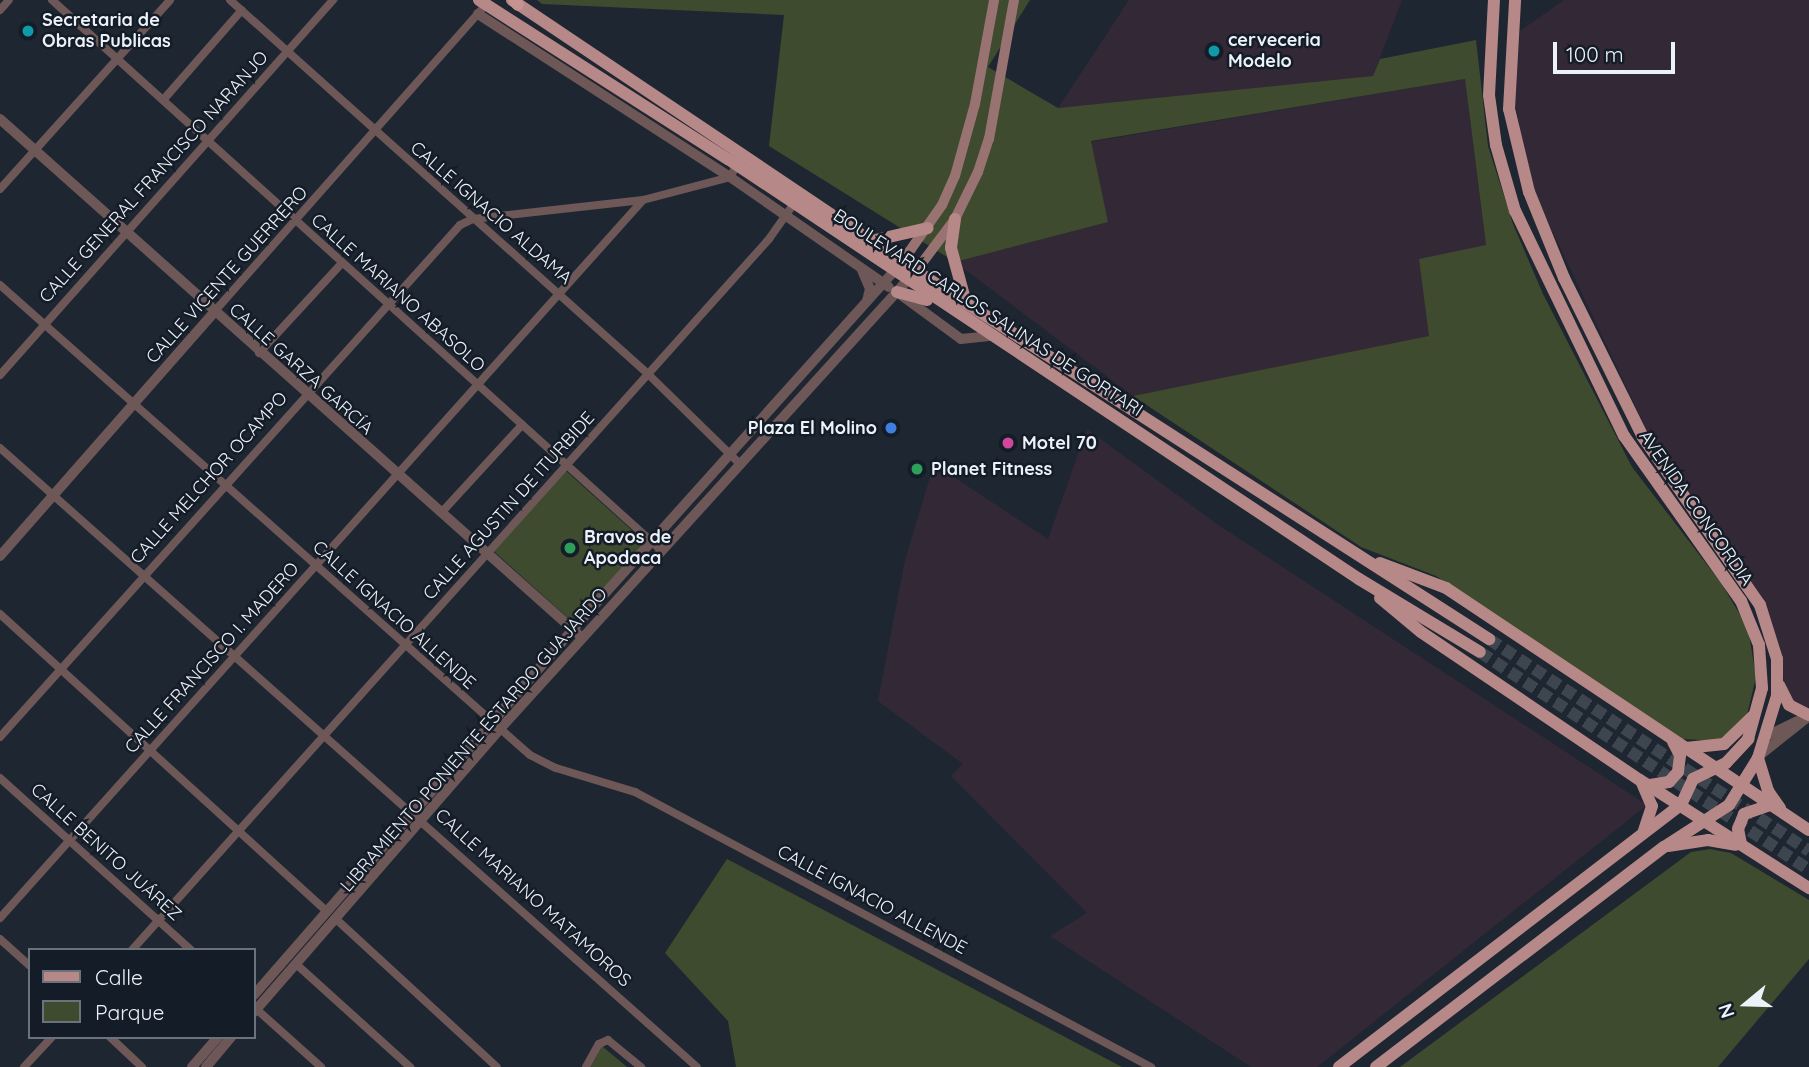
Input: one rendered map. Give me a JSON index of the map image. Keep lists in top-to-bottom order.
{
  "streets": {
    "main road": ["BOULEVARD CARLOS SALINAS DE GORTARI", "AVENIDA CONCORDIA"],
    "street": [
      "CALLE GENERAL FRANCISCO NARANJO",
      "CALLE IGNACIO ALDAMA",
      "CALLE VICENTE GUERRERO",
      "CALLE MARIANO ABASOLO",
      "CALLE GARZA GARCÍA",
      "CALLE MELCHOR OCAMPO",
      "CALLE AGUSTIN DE ITURBIDE",
      "CALLE IGNACIO ALLENDE",
      "CALLE FRANCISCO I. MADERO",
      "LIBRAMIENTO PONIENTE ESTARDO GUAJARDO",
      "CALLE BENITO JUÁREZ",
      "CALLE MARIANO MATAMOROS"
    ]
  },
  "crossings": [
    ["CALLE GENERAL FRANCISCO NARANJO", "CALLE IGNACIO ALDAMA"],
    ["CALLE GENERAL FRANCISCO NARANJO", "CALLE MARIANO ABASOLO"],
    ["CALLE GENERAL FRANCISCO NARANJO", "CALLE GARZA GARCÍA"],
    ["CALLE GENERAL FRANCISCO NARANJO", "CALLE IGNACIO ALLENDE"],
    ["CALLE IGNACIO ALDAMA", "CALLE VICENTE GUERRERO"],
    ["CALLE IGNACIO ALDAMA", "CALLE MELCHOR OCAMPO"],
    ["CALLE IGNACIO ALDAMA", "CALLE AGUSTIN DE ITURBIDE"],
    ["CALLE IGNACIO ALDAMA", "CALLE FRANCISCO I. MADERO"],
    ["CALLE IGNACIO ALDAMA", "LIBRAMIENTO PONIENTE ESTARDO GUAJARDO"],
    ["CALLE VICENTE GUERRERO", "CALLE MARIANO ABASOLO"],
    ["CALLE VICENTE GUERRERO", "BOULEVARD CARLOS SALINAS DE GORTARI"],
    ["CALLE VICENTE GUERRERO", "CALLE GARZA GARCÍA"],
    ["CALLE VICENTE GUERRERO", "CALLE IGNACIO ALLENDE"],
    ["CALLE VICENTE GUERRERO", "CALLE MARIANO MATAMOROS"],
    ["CALLE MARIANO ABASOLO", "CALLE MELCHOR OCAMPO"],
    ["CALLE MARIANO ABASOLO", "CALLE AGUSTIN DE ITURBIDE"],
    ["CALLE MARIANO ABASOLO", "CALLE FRANCISCO I. MADERO"],
    ["CALLE MARIANO ABASOLO", "LIBRAMIENTO PONIENTE ESTARDO GUAJARDO"],
    ["BOULEVARD CARLOS SALINAS DE GORTARI", "CALLE AGUSTIN DE ITURBIDE"],
    ["BOULEVARD CARLOS SALINAS DE GORTARI", "LIBRAMIENTO PONIENTE ESTARDO GUAJARDO"],
    ["CALLE GARZA GARCÍA", "CALLE MELCHOR OCAMPO"],
    ["CALLE GARZA GARCÍA", "CALLE AGUSTIN DE ITURBIDE"],
    ["CALLE GARZA GARCÍA", "CALLE FRANCISCO I. MADERO"],
    ["CALLE GARZA GARCÍA", "LIBRAMIENTO PONIENTE ESTARDO GUAJARDO"],
    ["CALLE MELCHOR OCAMPO", "CALLE IGNACIO ALLENDE"],
    ["CALLE MELCHOR OCAMPO", "CALLE MARIANO MATAMOROS"],
    ["CALLE AGUSTIN DE ITURBIDE", "CALLE IGNACIO ALLENDE"],
    ["CALLE AGUSTIN DE ITURBIDE", "CALLE BENITO JUÁREZ"],
    ["CALLE AGUSTIN DE ITURBIDE", "CALLE MARIANO MATAMOROS"],
    ["CALLE IGNACIO ALLENDE", "CALLE FRANCISCO I. MADERO"],
    ["CALLE IGNACIO ALLENDE", "LIBRAMIENTO PONIENTE ESTARDO GUAJARDO"],
    ["CALLE FRANCISCO I. MADERO", "CALLE BENITO JUÁREZ"],
    ["CALLE FRANCISCO I. MADERO", "CALLE MARIANO MATAMOROS"],
    ["LIBRAMIENTO PONIENTE ESTARDO GUAJARDO", "CALLE MARIANO MATAMOROS"]
  ],
  "places": [
    "Secretaria de Obras Publicas",
    "cerveceria Modelo",
    "Plaza El Molino",
    "Motel 70",
    "Planet Fitness",
    "Bravos de Apodaca"
  ],
  "legend": ["Calle", "Parque"],
  "scale_bar": "100 m",
  "north": "left"
}
